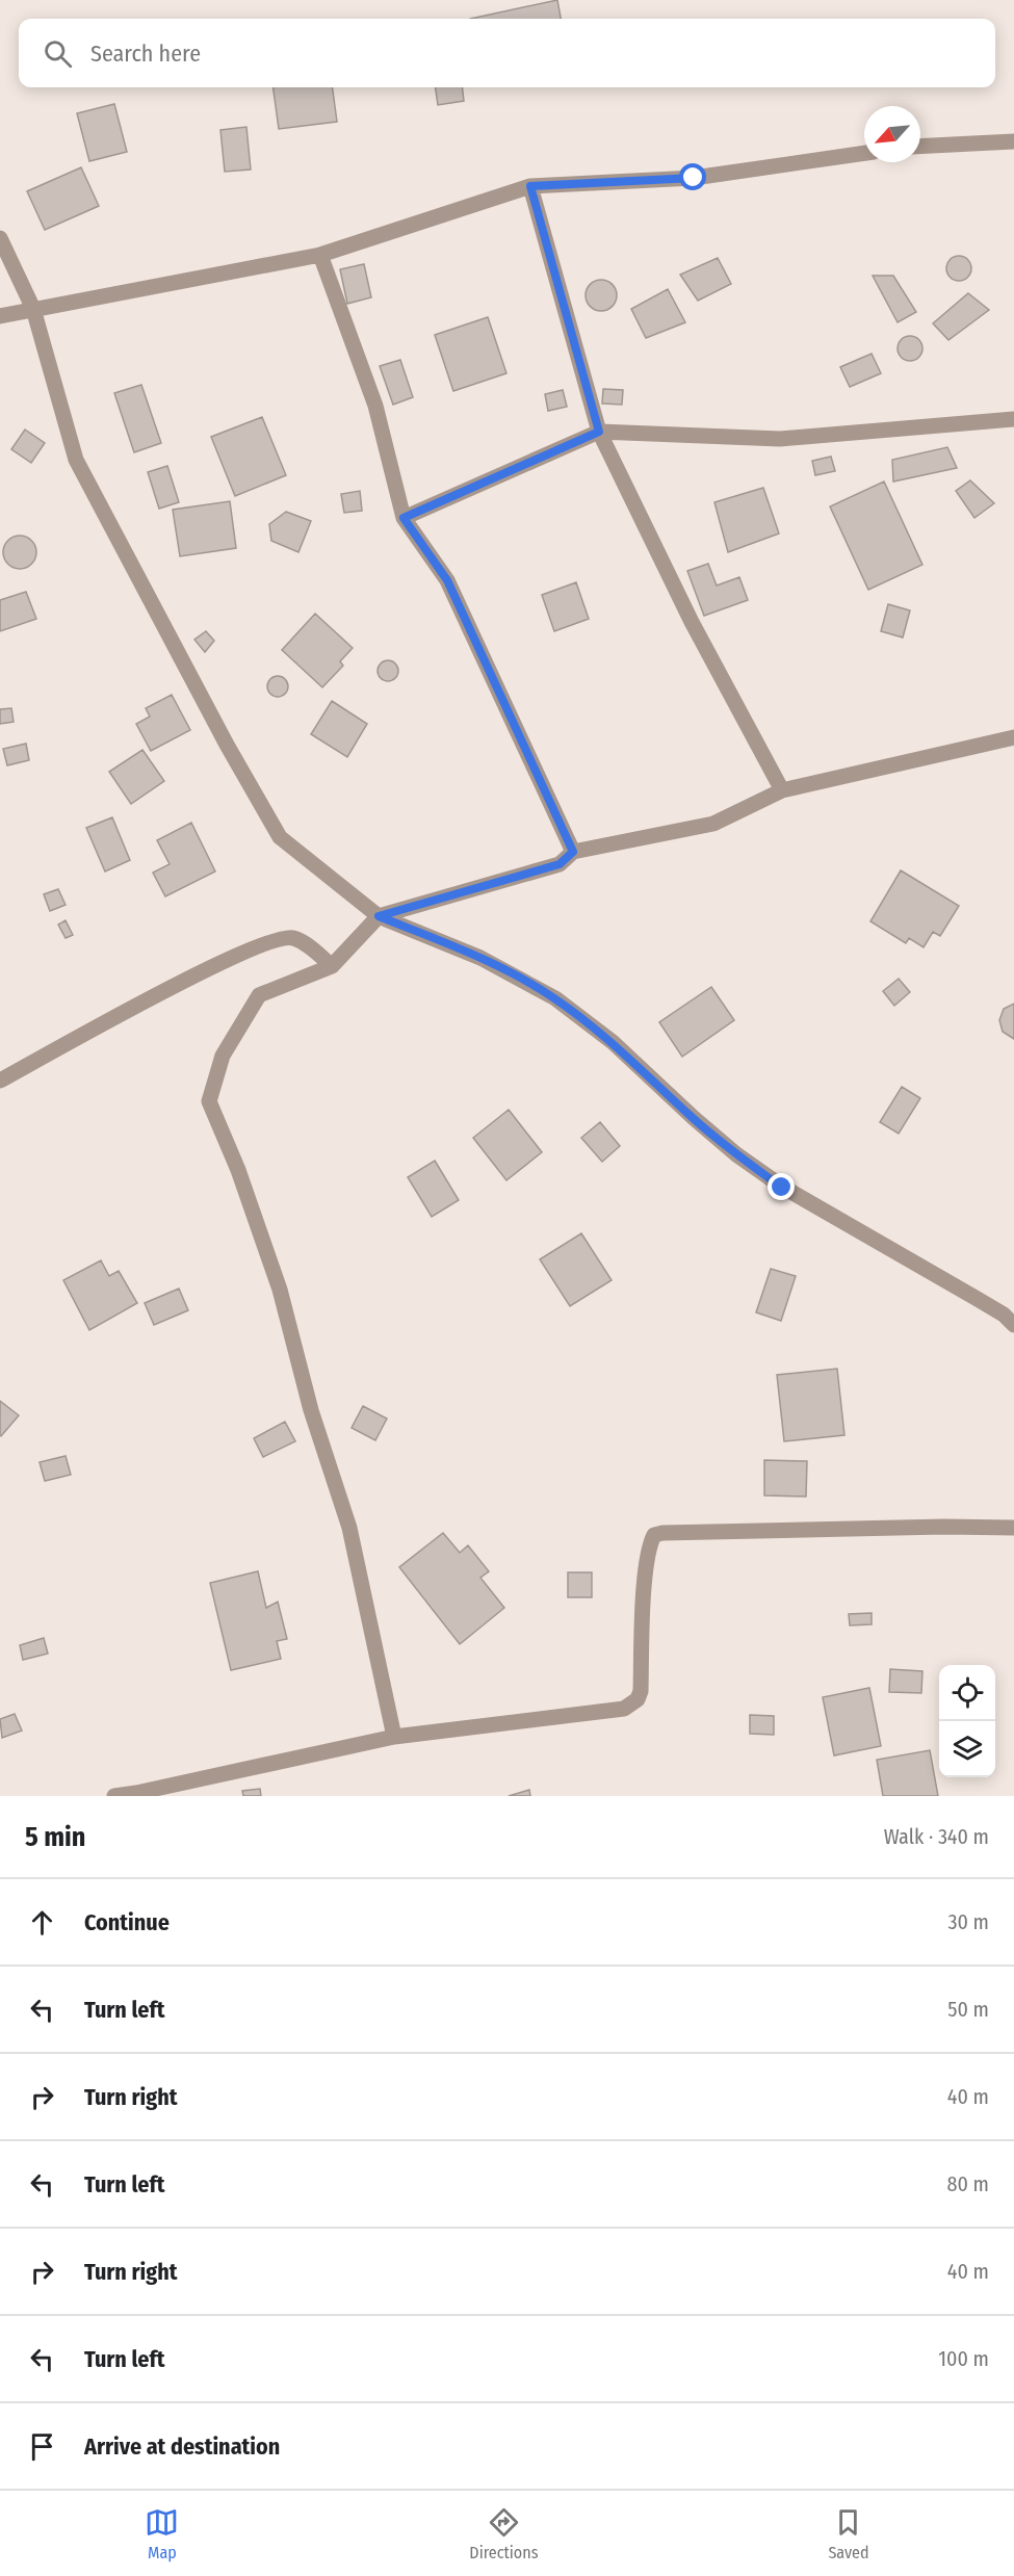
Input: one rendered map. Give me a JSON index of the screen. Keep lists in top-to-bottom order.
{
  "north": "bottom left",
  "page": {
    "search": "Search here",
    "heading": ["5 min", "Walk · 340 m"],
    "list": [
      ["Continue", "30 m"],
      ["Turn left", "50 m"],
      ["Turn right", "40 m"],
      ["Turn left", "80 m"],
      ["Turn right", "40 m"],
      ["Turn left", "100 m"],
      "Arrive at destination"
    ],
    "nav": ["Map", "Directions", "Saved"]
  }
}
